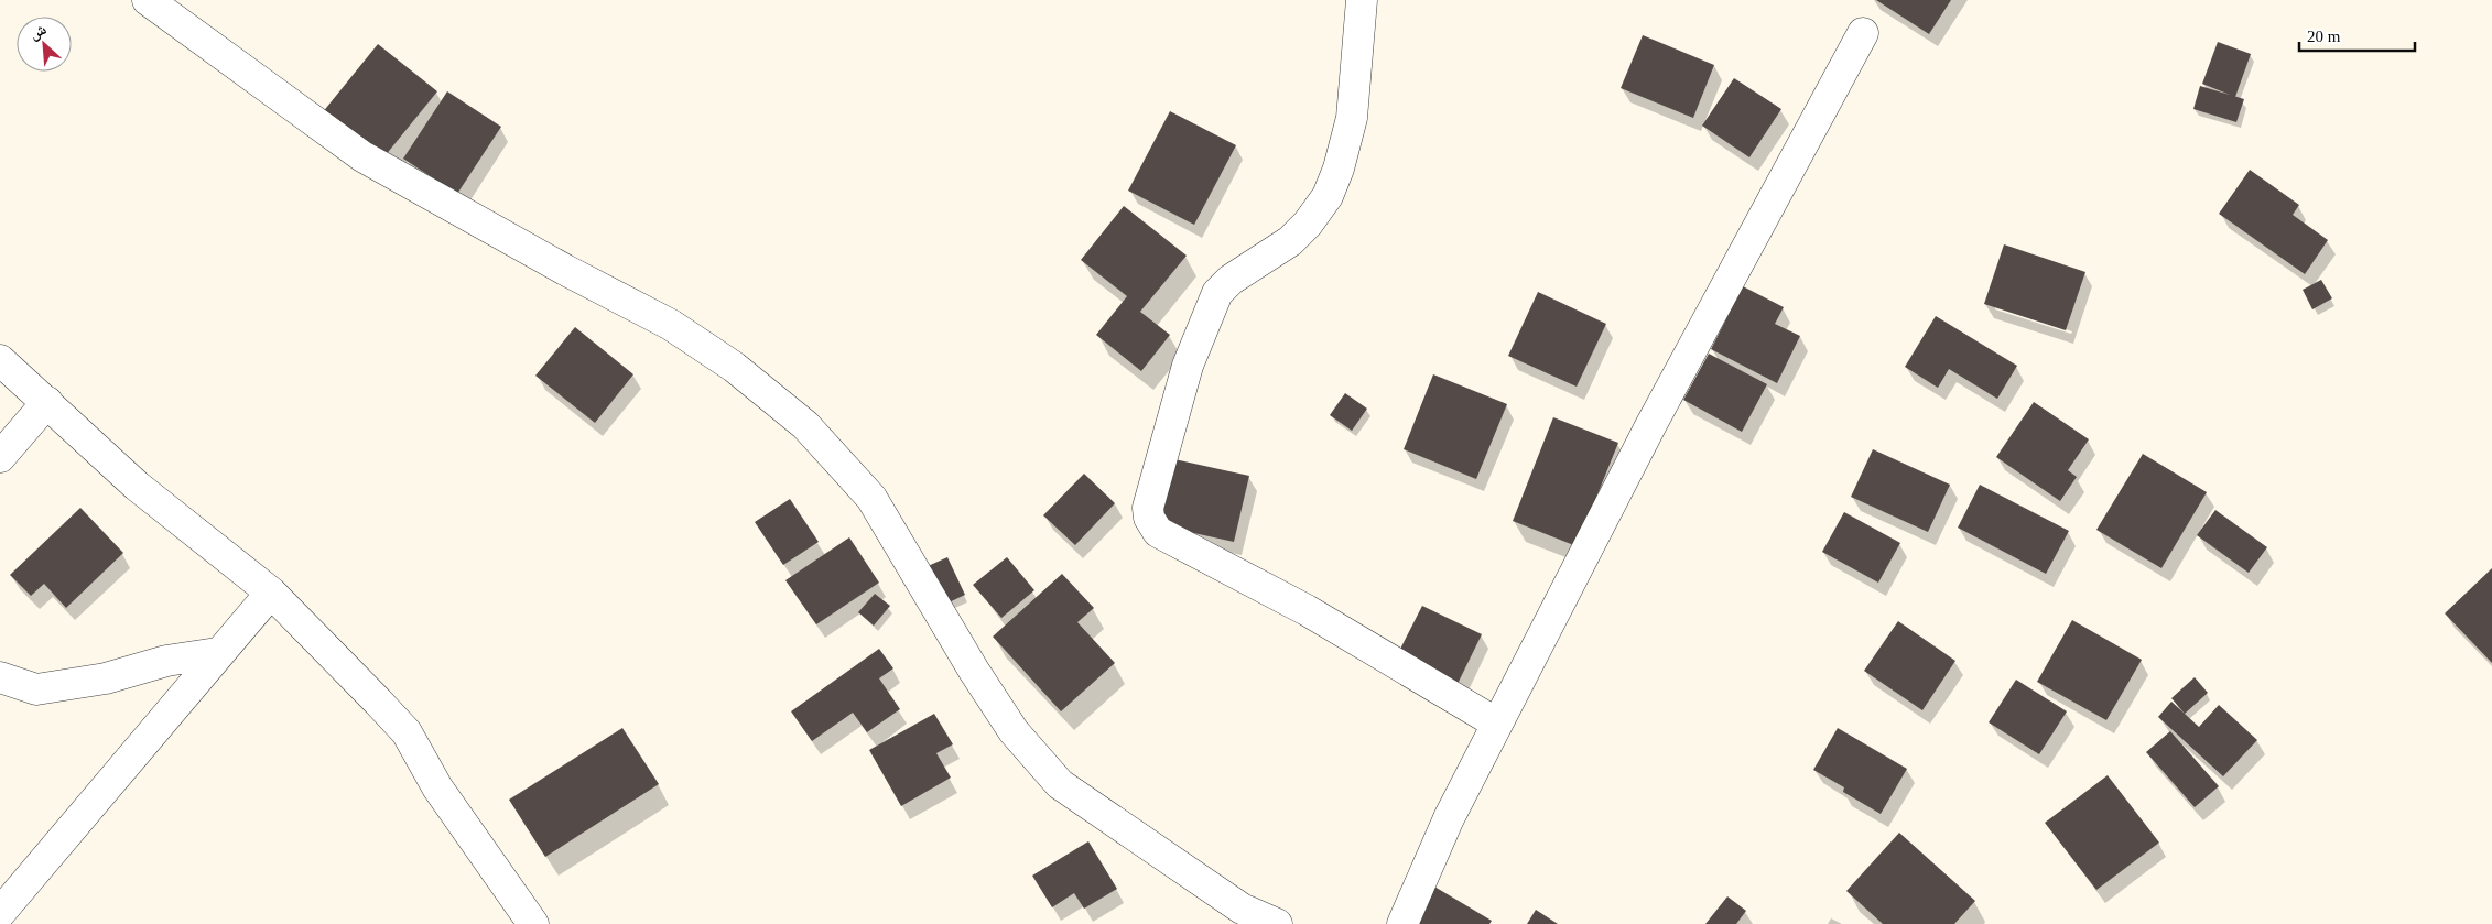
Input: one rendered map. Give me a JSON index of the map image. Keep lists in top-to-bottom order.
{
  "scale_bar": "20 m",
  "north": "top left"
}
